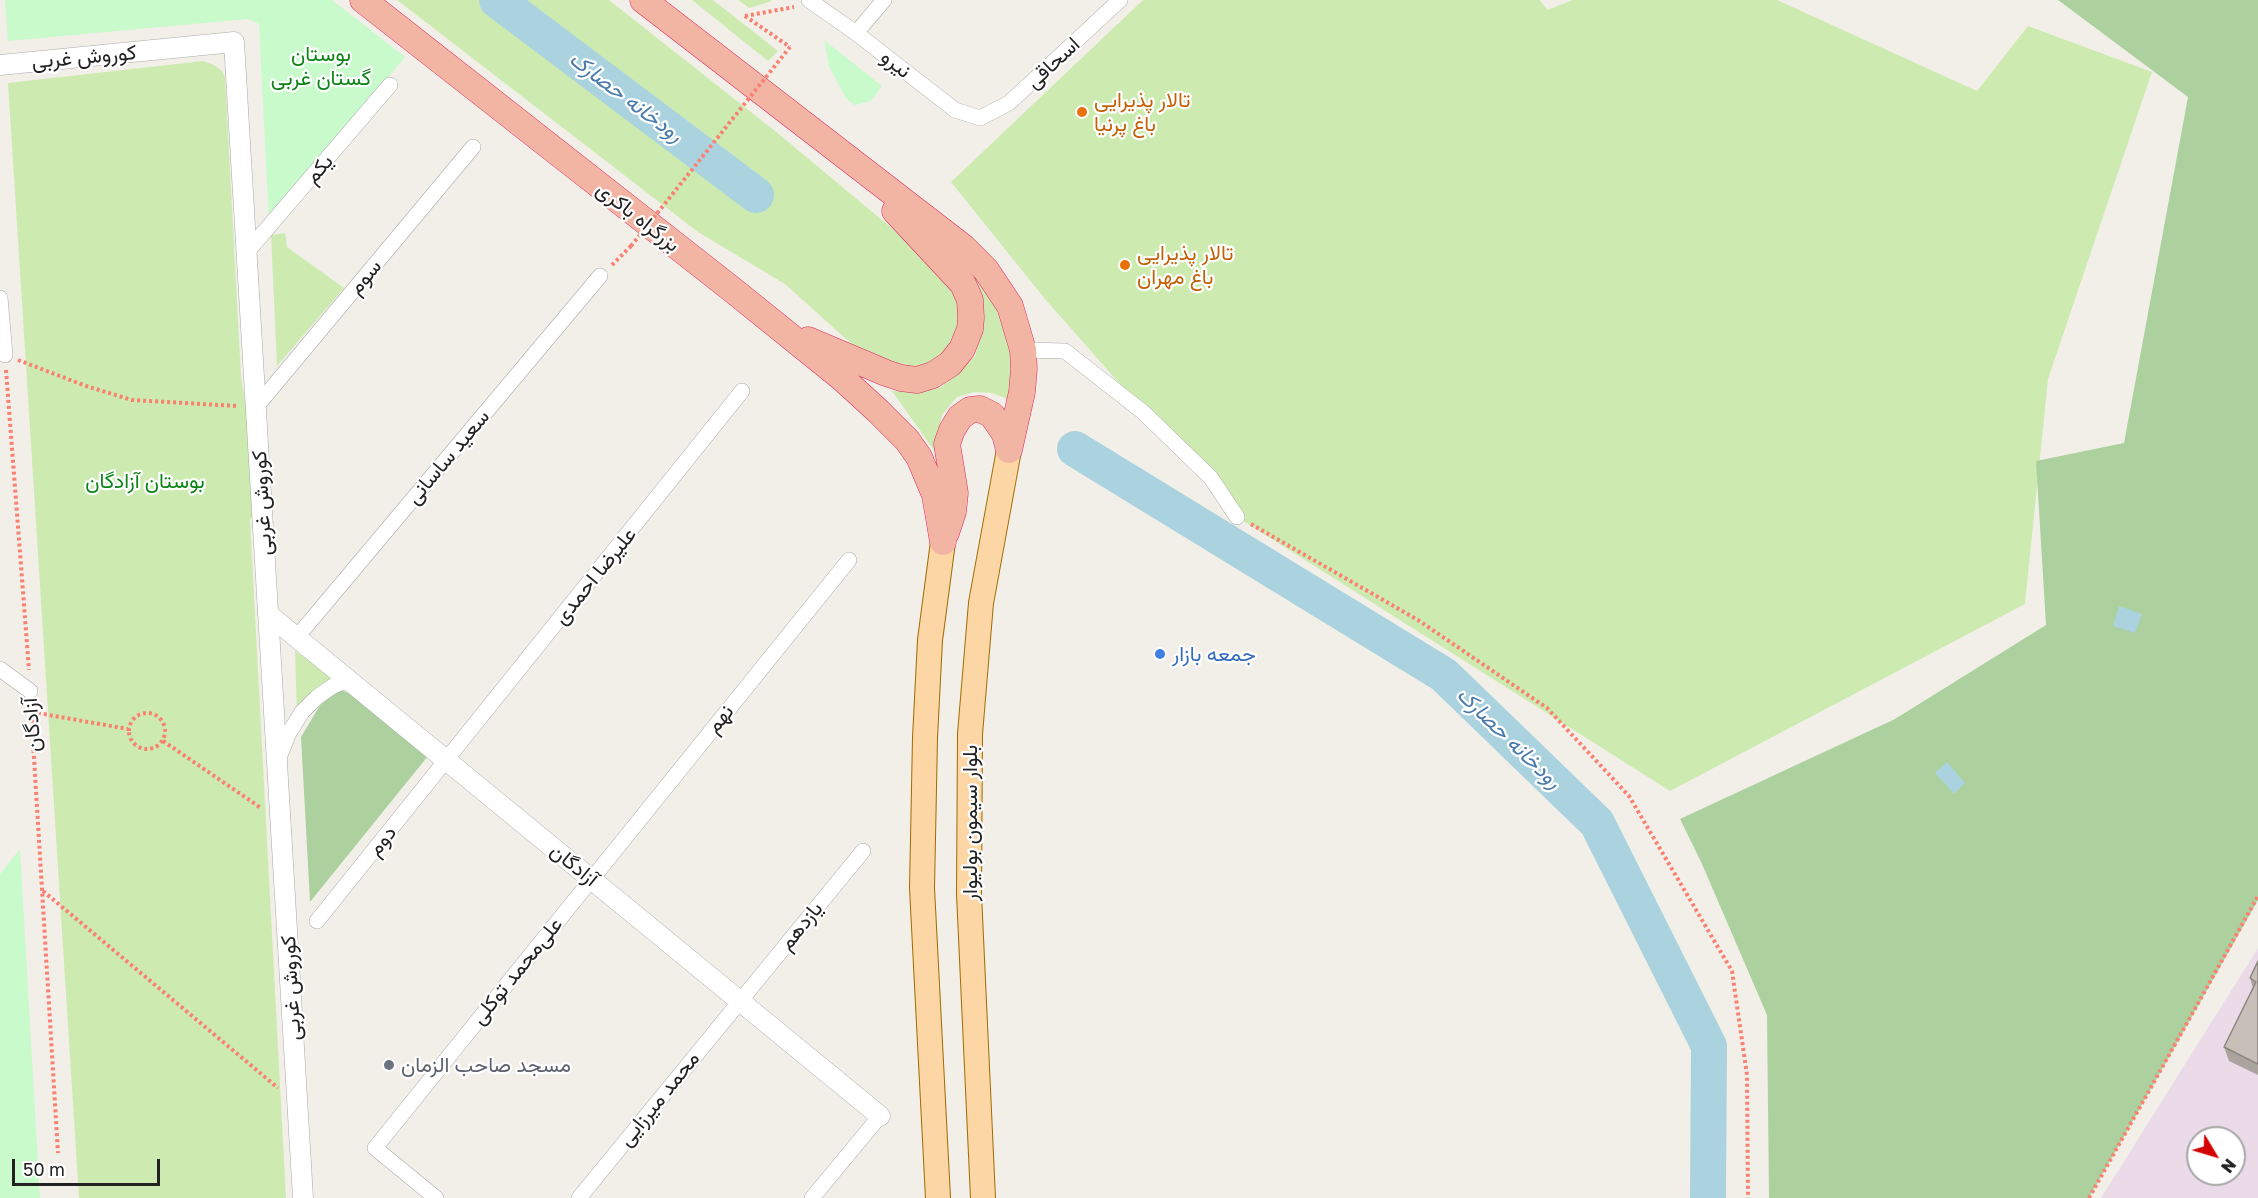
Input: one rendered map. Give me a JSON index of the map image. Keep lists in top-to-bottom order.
{
  "streets": {
    "highway": ["بزرگراه باکری"],
    "main road": ["بلوار سیمون بولیوار"],
    "street": [
      "کوروش غربی",
      "اسحاقی",
      "نیرو",
      "یکم",
      "سوم",
      "سعید ساسانی",
      "علیرضا احمدی",
      "نهم",
      "آزادگان",
      "دوم",
      "یازدهم",
      "علی‌محمد توکلی",
      "محمد میرزایی"
    ]
  },
  "crossings": [
    ["کوروش غربی", "یکم"],
    ["کوروش غربی", "سوم"],
    ["کوروش غربی", "آزادگان"],
    ["اسحاقی", "نیرو"],
    ["سعید ساسانی", "آزادگان"],
    ["علیرضا احمدی", "آزادگان"],
    ["علیرضا احمدی", "دوم"],
    ["نهم", "آزادگان"],
    ["نهم", "علی‌محمد توکلی"],
    ["آزادگان", "دوم"],
    ["آزادگان", "یازدهم"],
    ["آزادگان", "علی‌محمد توکلی"],
    ["آزادگان", "محمد میرزایی"],
    ["یازدهم", "محمد میرزایی"]
  ],
  "water": ["رودخانه حصارک"],
  "parks": ["بوستان گستان غربی", "بوستان آزادگان"],
  "places": [
    "تالار پذیرایی باغ پرنیا",
    "تالار پذیرایی باغ مهران",
    "جمعه بازار",
    "مسجد صاحب الزمان"
  ],
  "scale_bar": "50 m",
  "north": "bottom right"
}
